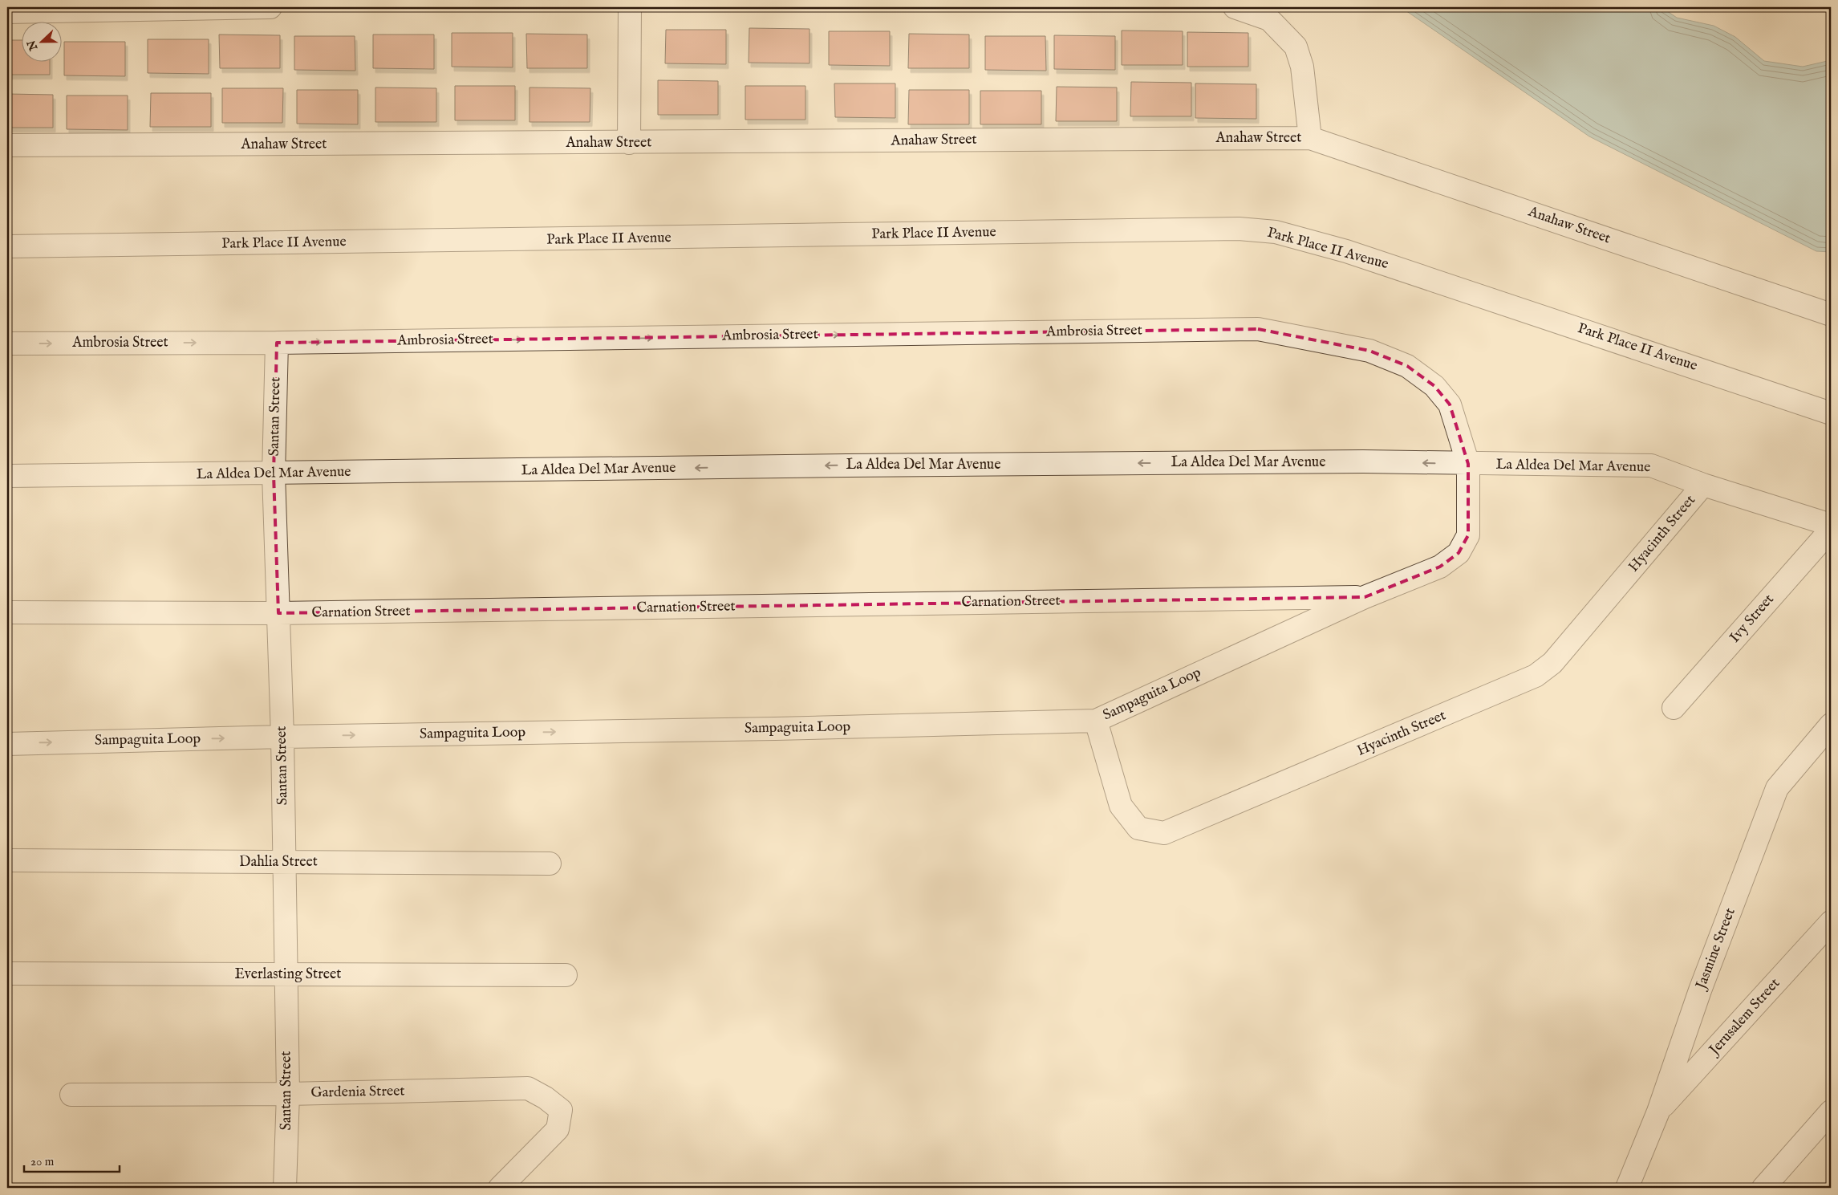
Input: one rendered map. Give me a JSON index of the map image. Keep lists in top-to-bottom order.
{
  "streets": {
    "street": [
      "Anahaw Street",
      "Park Place II Avenue",
      "Ambrosia Street",
      "Santan Street",
      "La Aldea Del Mar Avenue",
      "Hyacinth Street",
      "Carnation Street",
      "Ivy Street",
      "Sampaguita Loop",
      "Dahlia Street",
      "Jasmine Street",
      "Everlasting Street",
      "Jerusalem Street",
      "Gardenia Street"
    ]
  },
  "crossings": [
    ["Ambrosia Street", "Santan Street"],
    ["Ambrosia Street", "La Aldea Del Mar Avenue"],
    ["Ambrosia Street", "Sampaguita Loop"],
    ["Santan Street", "La Aldea Del Mar Avenue"],
    ["Santan Street", "Carnation Street"],
    ["Santan Street", "Sampaguita Loop"],
    ["Santan Street", "Dahlia Street"],
    ["Santan Street", "Everlasting Street"],
    ["Santan Street", "Gardenia Street"],
    ["La Aldea Del Mar Avenue", "Hyacinth Street"],
    ["La Aldea Del Mar Avenue", "Sampaguita Loop"],
    ["Hyacinth Street", "Sampaguita Loop"],
    ["Carnation Street", "Sampaguita Loop"],
    ["Jasmine Street", "Jerusalem Street"]
  ],
  "one_way": ["Ambrosia Street", "La Aldea Del Mar Avenue", "Sampaguita Loop"],
  "scale_bar": "20 m",
  "north": "left"
}
